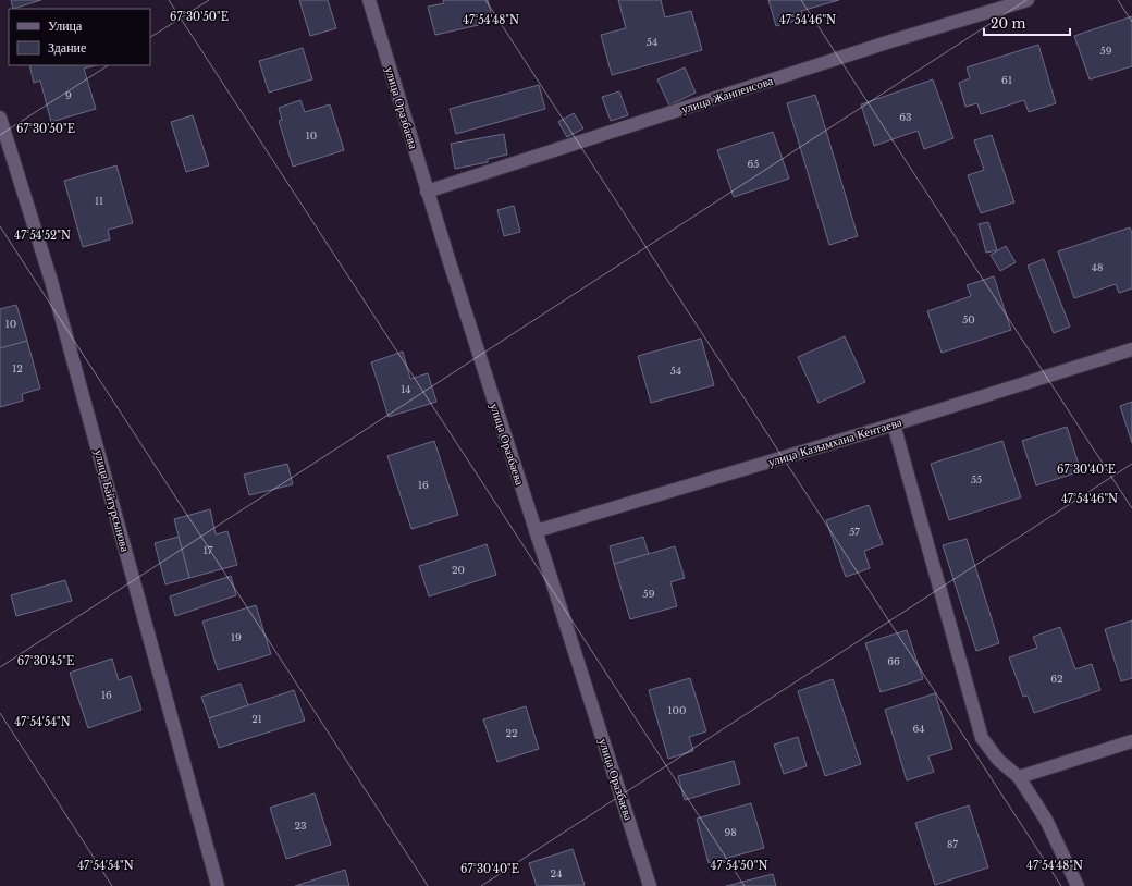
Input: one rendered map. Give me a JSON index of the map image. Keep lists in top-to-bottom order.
{
  "streets": {
    "street": [
      "улица Жанпеисова",
      "улица Оразбаева",
      "улица Казымхана Кентаева",
      "улица Байтурсынова"
    ]
  },
  "crossings": [
    ["улица Жанпеисова", "улица Оразбаева"],
    ["улица Оразбаева", "улица Казымхана Кентаева"]
  ],
  "house_numbers": [
    "54",
    "59",
    "61",
    "9",
    "63",
    "10",
    "65",
    "11",
    "48",
    "50",
    "10",
    "12",
    "54",
    "14",
    "55",
    "16",
    "57",
    "17",
    "20",
    "59",
    "19",
    "66",
    "62",
    "16",
    "100",
    "21",
    "64",
    "22",
    "23",
    "98",
    "87",
    "24"
  ],
  "legend": ["Улица", "Здание"],
  "scale_bar": "20 m",
  "coordinates": [
    "67°30'50\"E",
    "47°54'48\"N",
    "47°54'46\"N",
    "47°54'52\"N",
    "67°30'40\"E",
    "67°30'45\"E",
    "47°54'54\"N",
    "47°54'50\"N"
  ]
}
